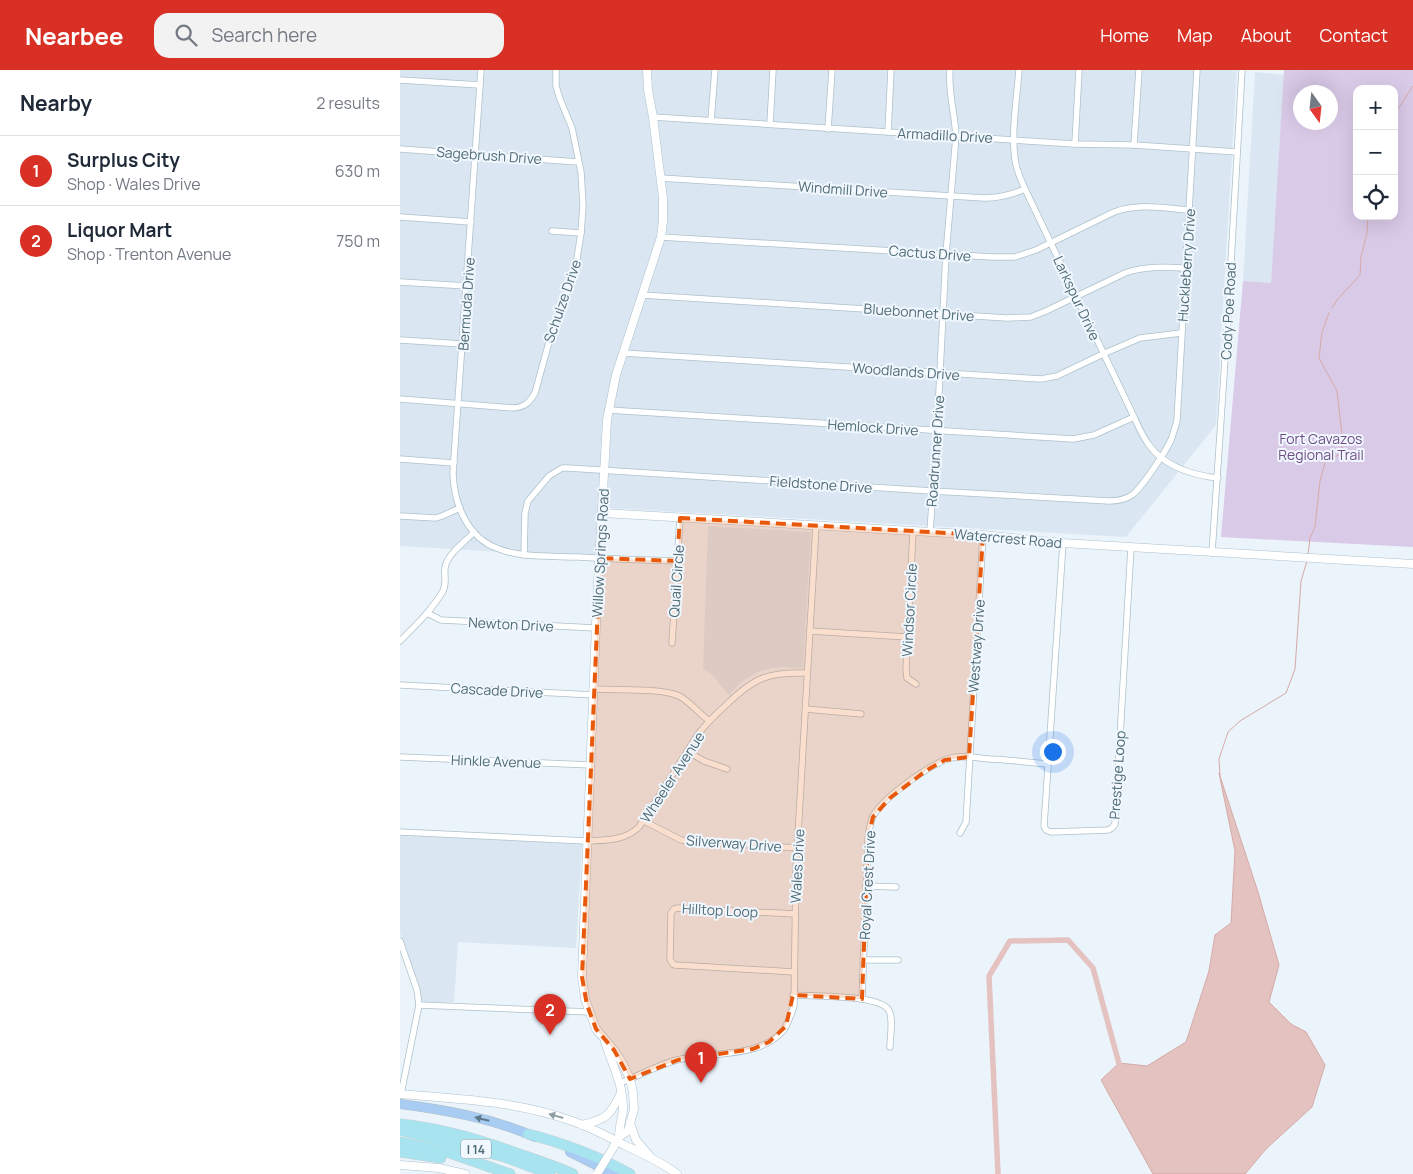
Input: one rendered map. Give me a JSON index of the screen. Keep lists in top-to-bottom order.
{
  "streets": {
    "highway": ["I 14"],
    "street": [
      "Armadillo Drive",
      "Sagebrush Drive",
      "Windmill Drive",
      "Cactus Drive",
      "Huckleberry Drive",
      "Larkspur Drive",
      "Schulze Drive",
      "Bermuda Drive",
      "Cody Poe Road",
      "Bluebonnet Drive",
      "Woodlands Drive",
      "Hemlock Drive",
      "Roadrunner Drive",
      "Fieldstone Drive",
      "Watercrest Road",
      "Willow Springs Road",
      "Quail Circle",
      "Windsor Circle",
      "Newton Drive",
      "Westway Drive",
      "Cascade Drive",
      "Hinkle Avenue",
      "Prestige Loop",
      "Wheeler Avenue",
      "Silverway Drive",
      "Wales Drive",
      "Royal Crest Drive",
      "Hilltop Loop"
    ]
  },
  "crossings": [
    ["Armadillo Drive", "Huckleberry Drive"],
    ["Armadillo Drive", "Larkspur Drive"],
    ["Armadillo Drive", "Cody Poe Road"],
    ["Armadillo Drive", "Roadrunner Drive"],
    ["Armadillo Drive", "Willow Springs Road"],
    ["Sagebrush Drive", "Schulze Drive"],
    ["Sagebrush Drive", "Bermuda Drive"],
    ["Windmill Drive", "Larkspur Drive"],
    ["Windmill Drive", "Roadrunner Drive"],
    ["Windmill Drive", "Willow Springs Road"],
    ["Cactus Drive", "Huckleberry Drive"],
    ["Cactus Drive", "Larkspur Drive"],
    ["Cactus Drive", "Roadrunner Drive"],
    ["Cactus Drive", "Willow Springs Road"],
    ["Huckleberry Drive", "Larkspur Drive"],
    ["Huckleberry Drive", "Bluebonnet Drive"],
    ["Huckleberry Drive", "Woodlands Drive"],
    ["Huckleberry Drive", "Fieldstone Drive"],
    ["Larkspur Drive", "Cody Poe Road"],
    ["Larkspur Drive", "Bluebonnet Drive"],
    ["Larkspur Drive", "Woodlands Drive"],
    ["Larkspur Drive", "Hemlock Drive"],
    ["Larkspur Drive", "Fieldstone Drive"],
    ["Schulze Drive", "Bermuda Drive"],
    ["Cody Poe Road", "Watercrest Road"],
    ["Bluebonnet Drive", "Roadrunner Drive"],
    ["Bluebonnet Drive", "Willow Springs Road"],
    ["Woodlands Drive", "Roadrunner Drive"],
    ["Woodlands Drive", "Willow Springs Road"],
    ["Hemlock Drive", "Roadrunner Drive"],
    ["Hemlock Drive", "Willow Springs Road"],
    ["Roadrunner Drive", "Fieldstone Drive"],
    ["Roadrunner Drive", "Watercrest Road"],
    ["Fieldstone Drive", "Willow Springs Road"],
    ["Watercrest Road", "Willow Springs Road"],
    ["Watercrest Road", "Quail Circle"],
    ["Watercrest Road", "Windsor Circle"],
    ["Watercrest Road", "Westway Drive"],
    ["Watercrest Road", "Prestige Loop"],
    ["Watercrest Road", "Wales Drive"],
    ["Willow Springs Road", "Newton Drive"],
    ["Willow Springs Road", "Cascade Drive"],
    ["Willow Springs Road", "Hinkle Avenue"],
    ["Willow Springs Road", "Wheeler Avenue"],
    ["Willow Springs Road", "Wales Drive"],
    ["Westway Drive", "Royal Crest Drive"],
    ["Cascade Drive", "Wheeler Avenue"],
    ["Prestige Loop", "Royal Crest Drive"],
    ["Wheeler Avenue", "Silverway Drive"],
    ["Wheeler Avenue", "Wales Drive"],
    ["Silverway Drive", "Wales Drive"],
    ["Wales Drive", "Hilltop Loop"]
  ],
  "parks": ["Fort Cavazos Regional Trail"],
  "north": "bottom",
  "page": {
    "header": "Nearbee",
    "search": "Search here",
    "nav": [
      "Home",
      "Map",
      "About",
      "Contact"
    ],
    "heading": ["Nearby", "2 results"],
    "map_buttons": ["+", "−"],
    "list": [
      {
        "mark": "1",
        "name": "Surplus City",
        "note": "Shop · Wales Drive",
        "value": "630 m"
      },
      {
        "mark": "2",
        "name": "Liquor Mart",
        "note": "Shop · Trenton Avenue",
        "value": "750 m"
      }
    ],
    "pins": ["2", "1"]
  }
}
